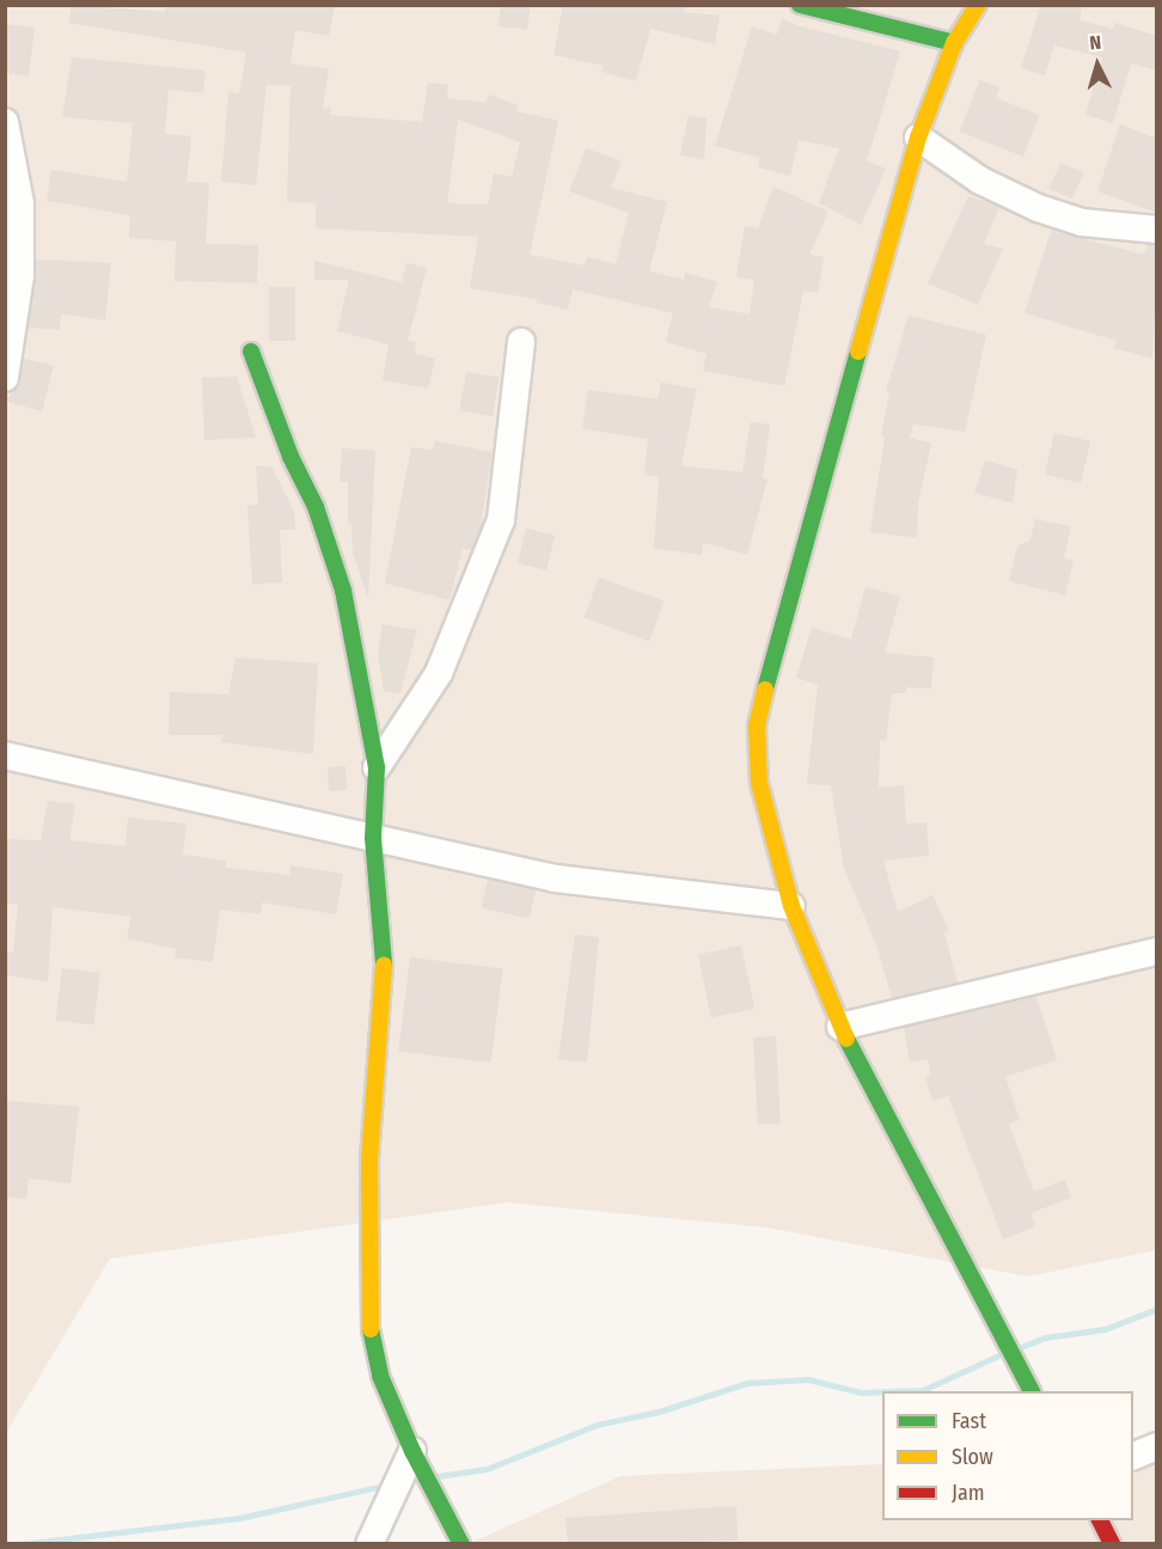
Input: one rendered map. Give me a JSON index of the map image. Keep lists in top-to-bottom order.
{
  "legend": ["Fast", "Slow", "Jam"],
  "north": "top"
}
